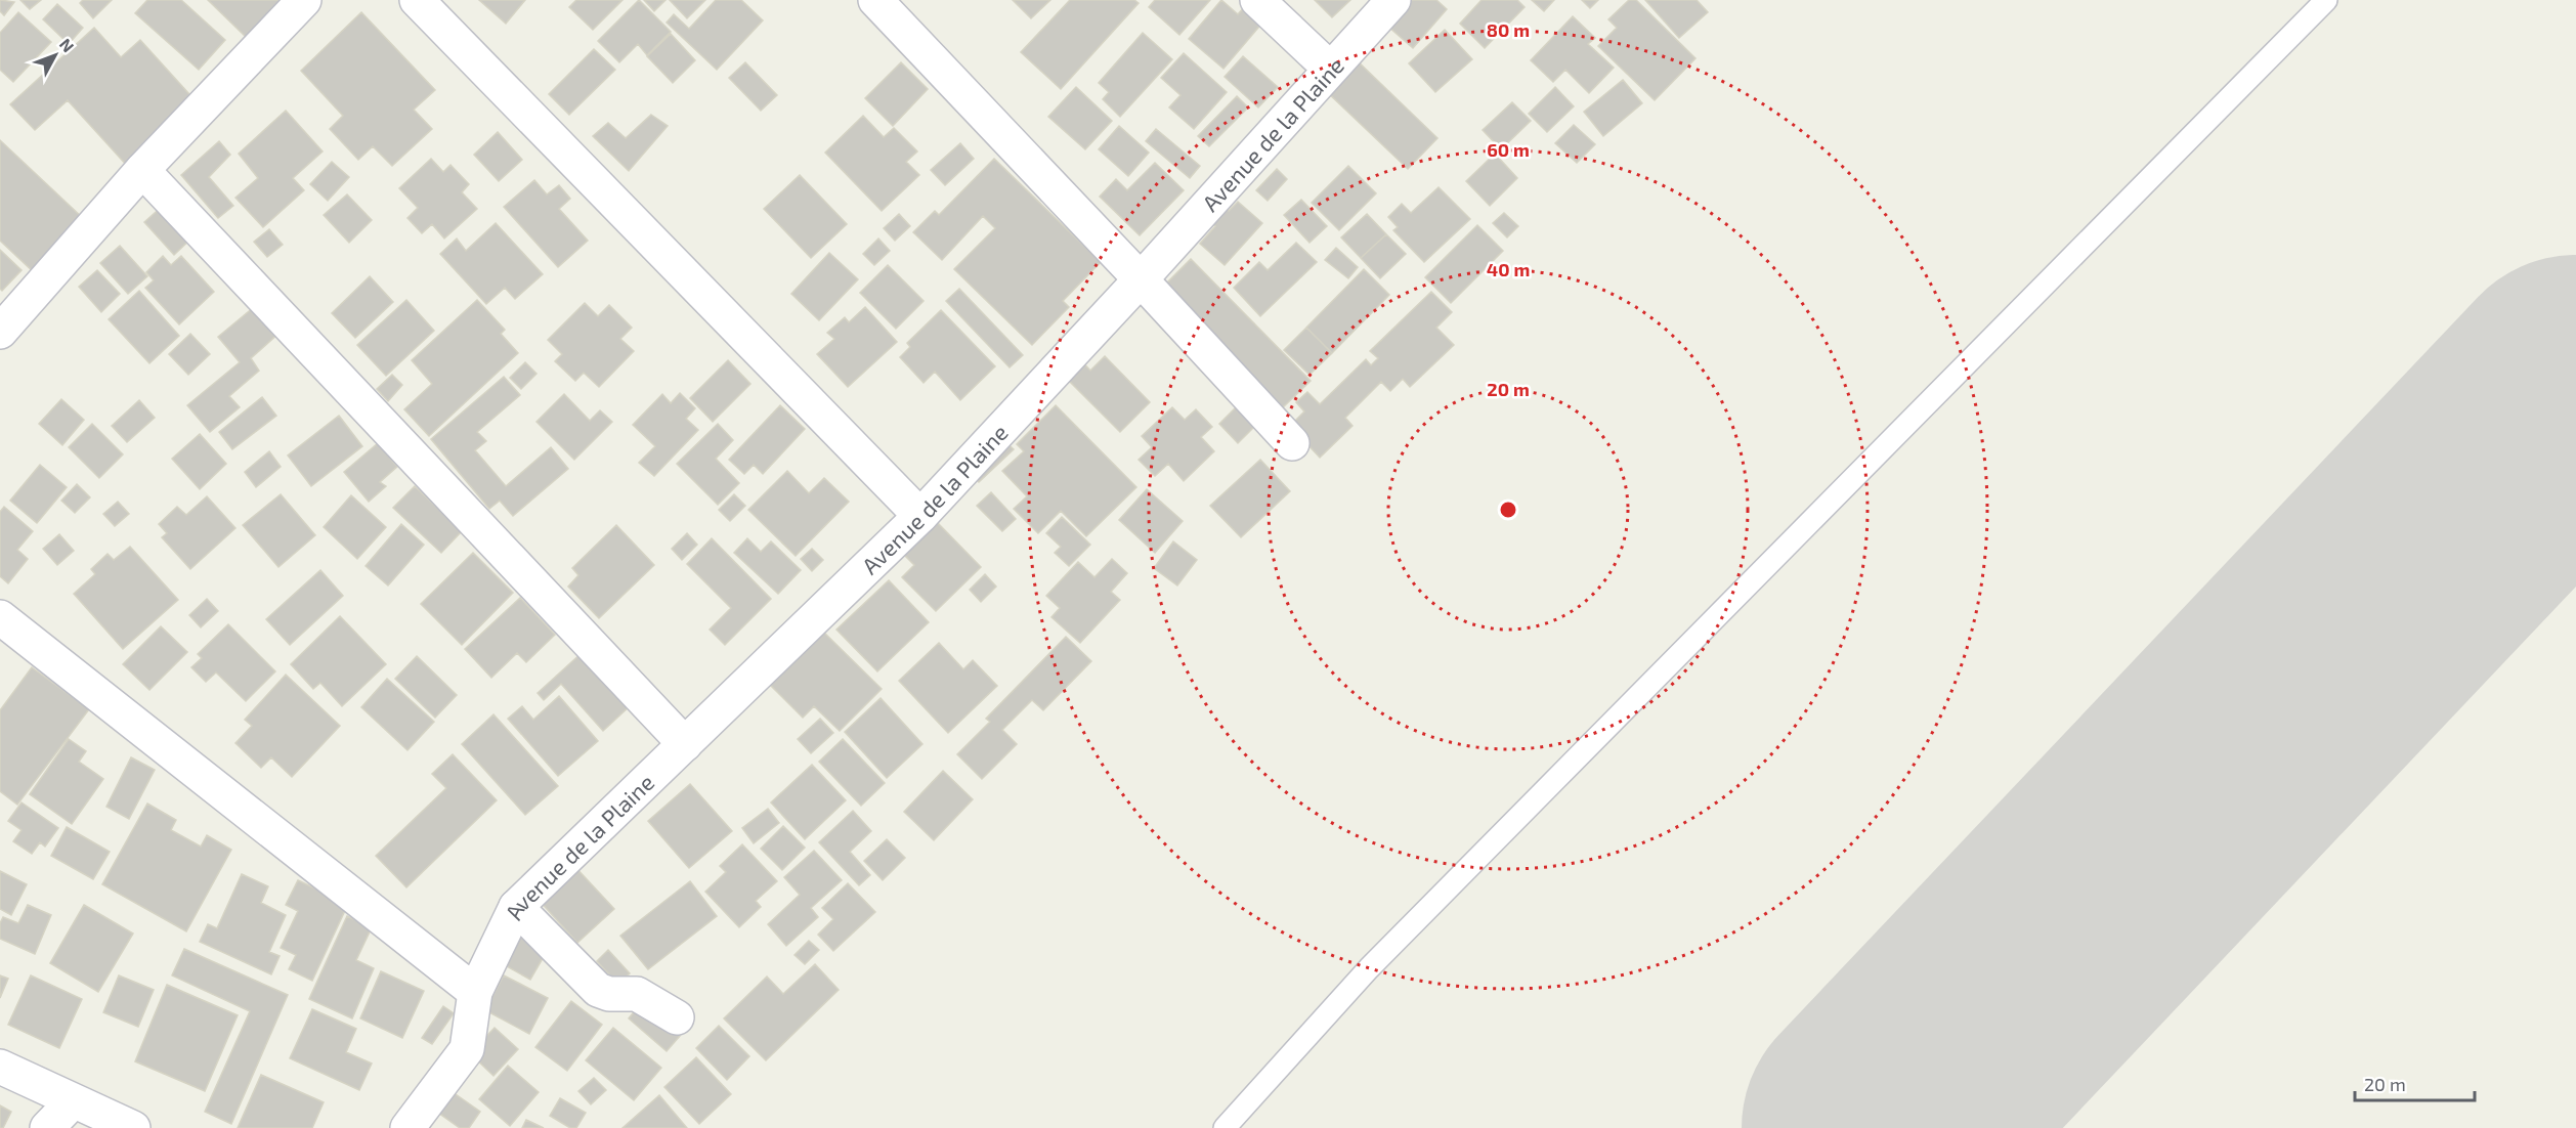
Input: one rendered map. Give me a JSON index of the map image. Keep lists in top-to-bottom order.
{
  "streets": {
    "street": ["Avenue de la Plaine"]
  },
  "scale_bar": "20 m",
  "north": "top right",
  "rings": [
    "80 m",
    "60 m",
    "40 m",
    "20 m"
  ]
}
